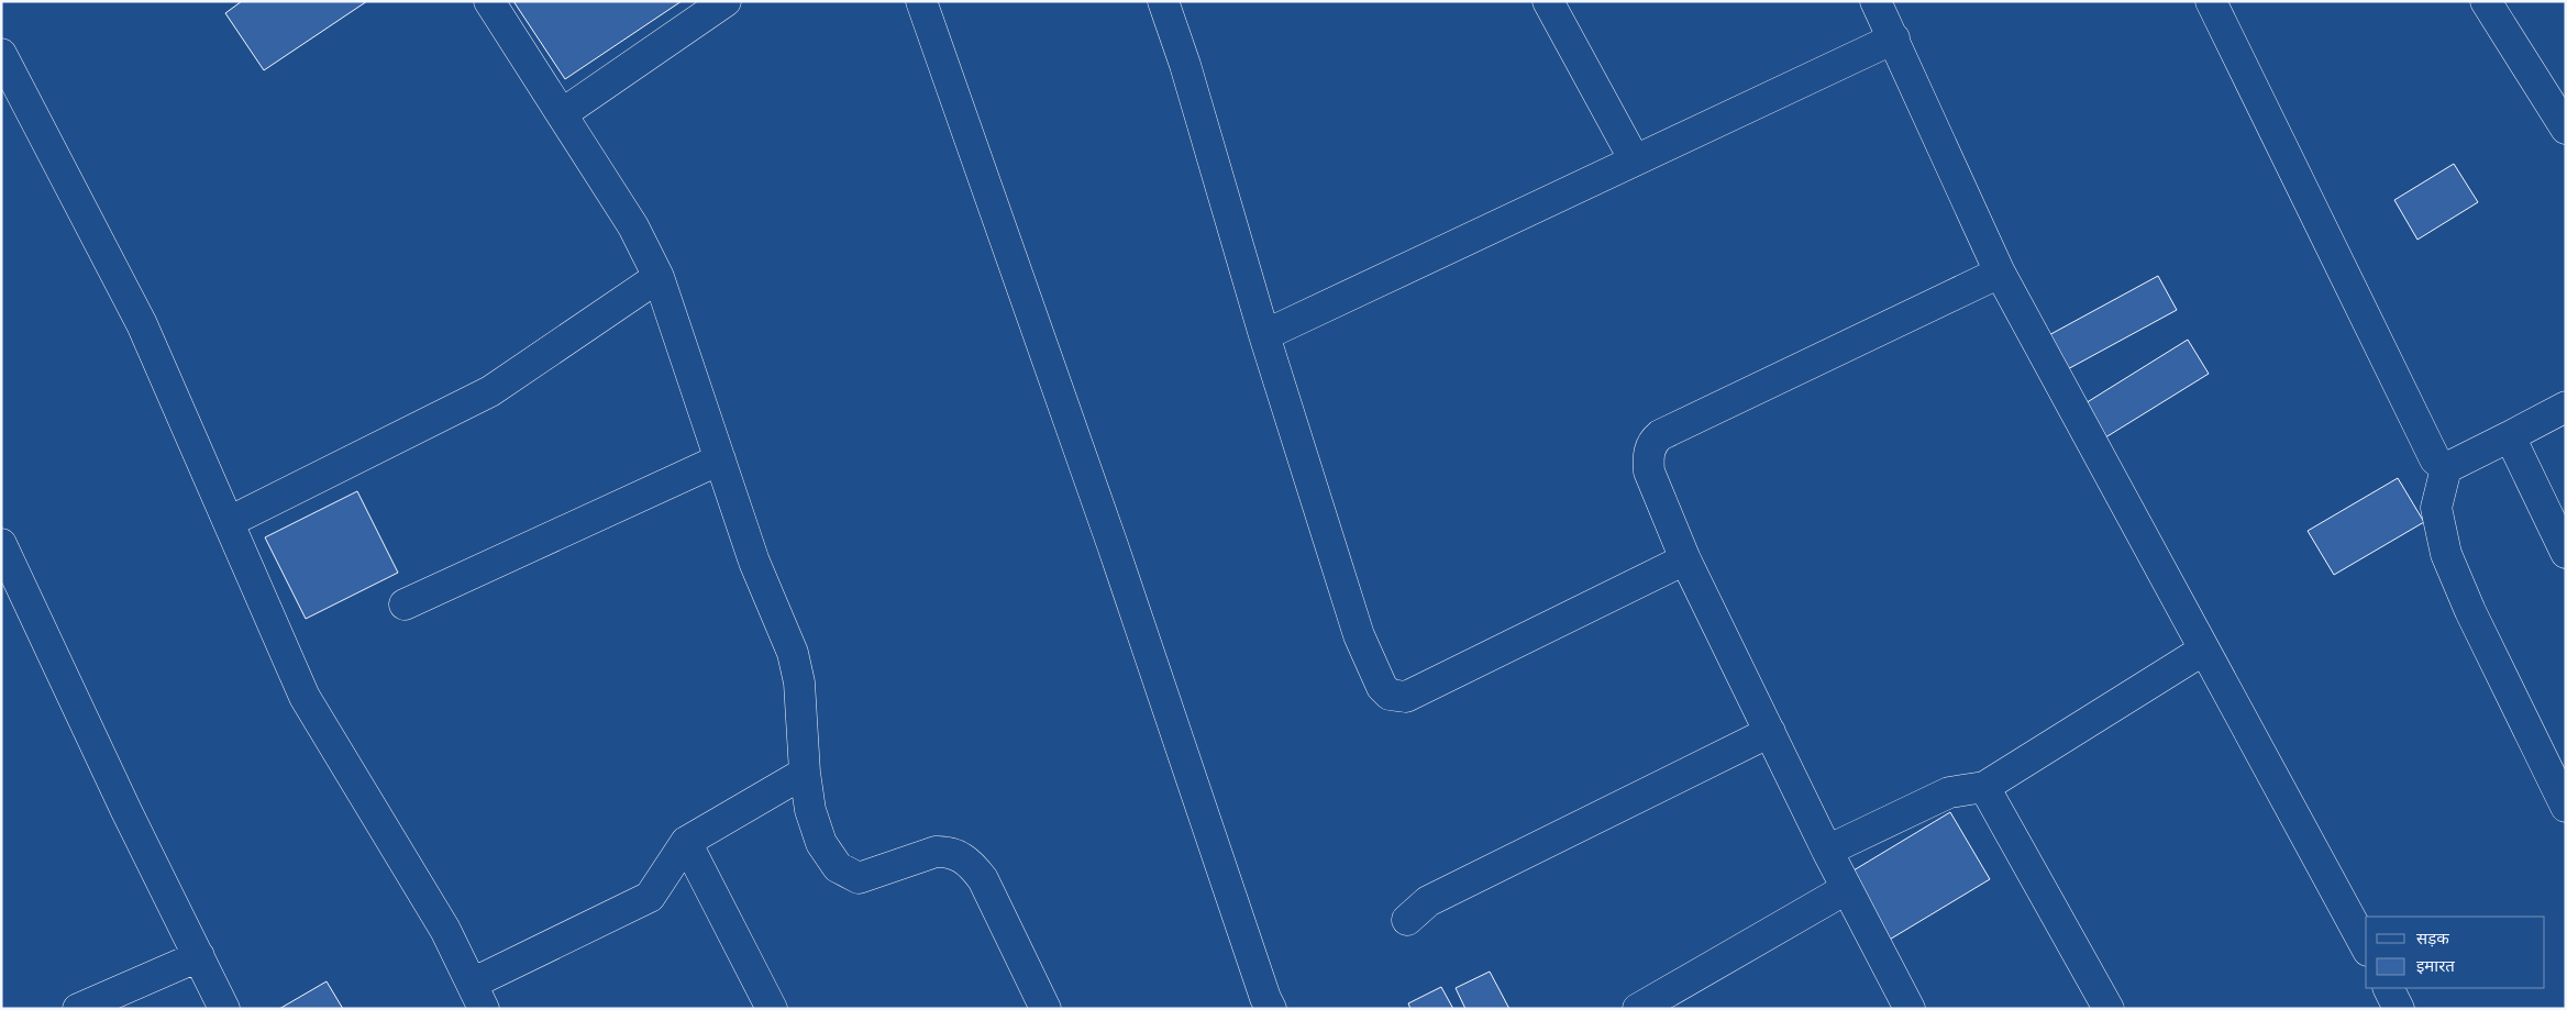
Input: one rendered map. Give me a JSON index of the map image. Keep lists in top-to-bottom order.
{
  "legend": ["सड़क", "इमारत"]
}
